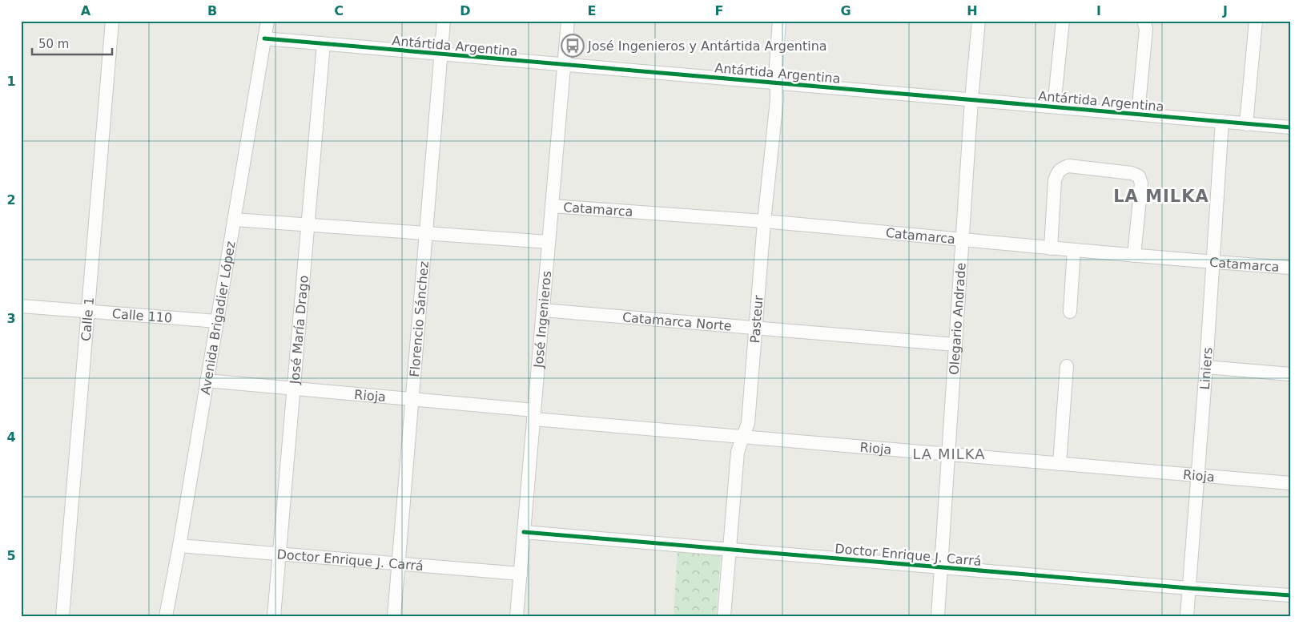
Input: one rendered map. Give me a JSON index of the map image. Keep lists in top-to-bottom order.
{
  "streets": {
    "street": [
      "Antártida Argentina",
      "Catamarca",
      "Calle 110",
      "Calle 1",
      "José Ingenieros",
      "Olegario Andrade",
      "Avenida Brigadier López",
      "Florencio Sánchez",
      "Pasteur",
      "Catamarca Norte",
      "José María Drago",
      "Liniers",
      "Rioja",
      "Doctor Enrique J. Carrá"
    ]
  },
  "crossings": [
    ["Antártida Argentina", "José Ingenieros"],
    ["Antártida Argentina", "Olegario Andrade"],
    ["Antártida Argentina", "Avenida Brigadier López"],
    ["Antártida Argentina", "Florencio Sánchez"],
    ["Antártida Argentina", "Pasteur"],
    ["Antártida Argentina", "José María Drago"],
    ["Antártida Argentina", "Liniers"],
    ["Catamarca", "José Ingenieros"],
    ["Catamarca", "Olegario Andrade"],
    ["Catamarca", "Pasteur"],
    ["Catamarca", "Liniers"],
    ["Calle 110", "Calle 1"],
    ["Calle 110", "Avenida Brigadier López"],
    ["José Ingenieros", "Catamarca Norte"],
    ["José Ingenieros", "Rioja"],
    ["José Ingenieros", "Doctor Enrique J. Carrá"],
    ["Olegario Andrade", "Catamarca Norte"],
    ["Olegario Andrade", "Rioja"],
    ["Olegario Andrade", "Doctor Enrique J. Carrá"],
    ["Avenida Brigadier López", "Rioja"],
    ["Avenida Brigadier López", "Doctor Enrique J. Carrá"],
    ["Florencio Sánchez", "Rioja"],
    ["Florencio Sánchez", "Doctor Enrique J. Carrá"],
    ["Pasteur", "Catamarca Norte"],
    ["Pasteur", "Rioja"],
    ["Pasteur", "Doctor Enrique J. Carrá"],
    ["José María Drago", "Rioja"],
    ["José María Drago", "Doctor Enrique J. Carrá"],
    ["Liniers", "Rioja"],
    ["Liniers", "Doctor Enrique J. Carrá"]
  ],
  "districts": ["LA MILKA", "LA MILKA"],
  "places": {
    "bus stop": ["José Ingenieros y Antártida Argentina"]
  },
  "scale_bar": "50 m",
  "grid": {
    "columns": [
      "A",
      "B",
      "C",
      "D",
      "E",
      "F",
      "G",
      "H",
      "I",
      "J"
    ],
    "rows": [
      "1",
      "2",
      "3",
      "4",
      "5"
    ]
  }
}
